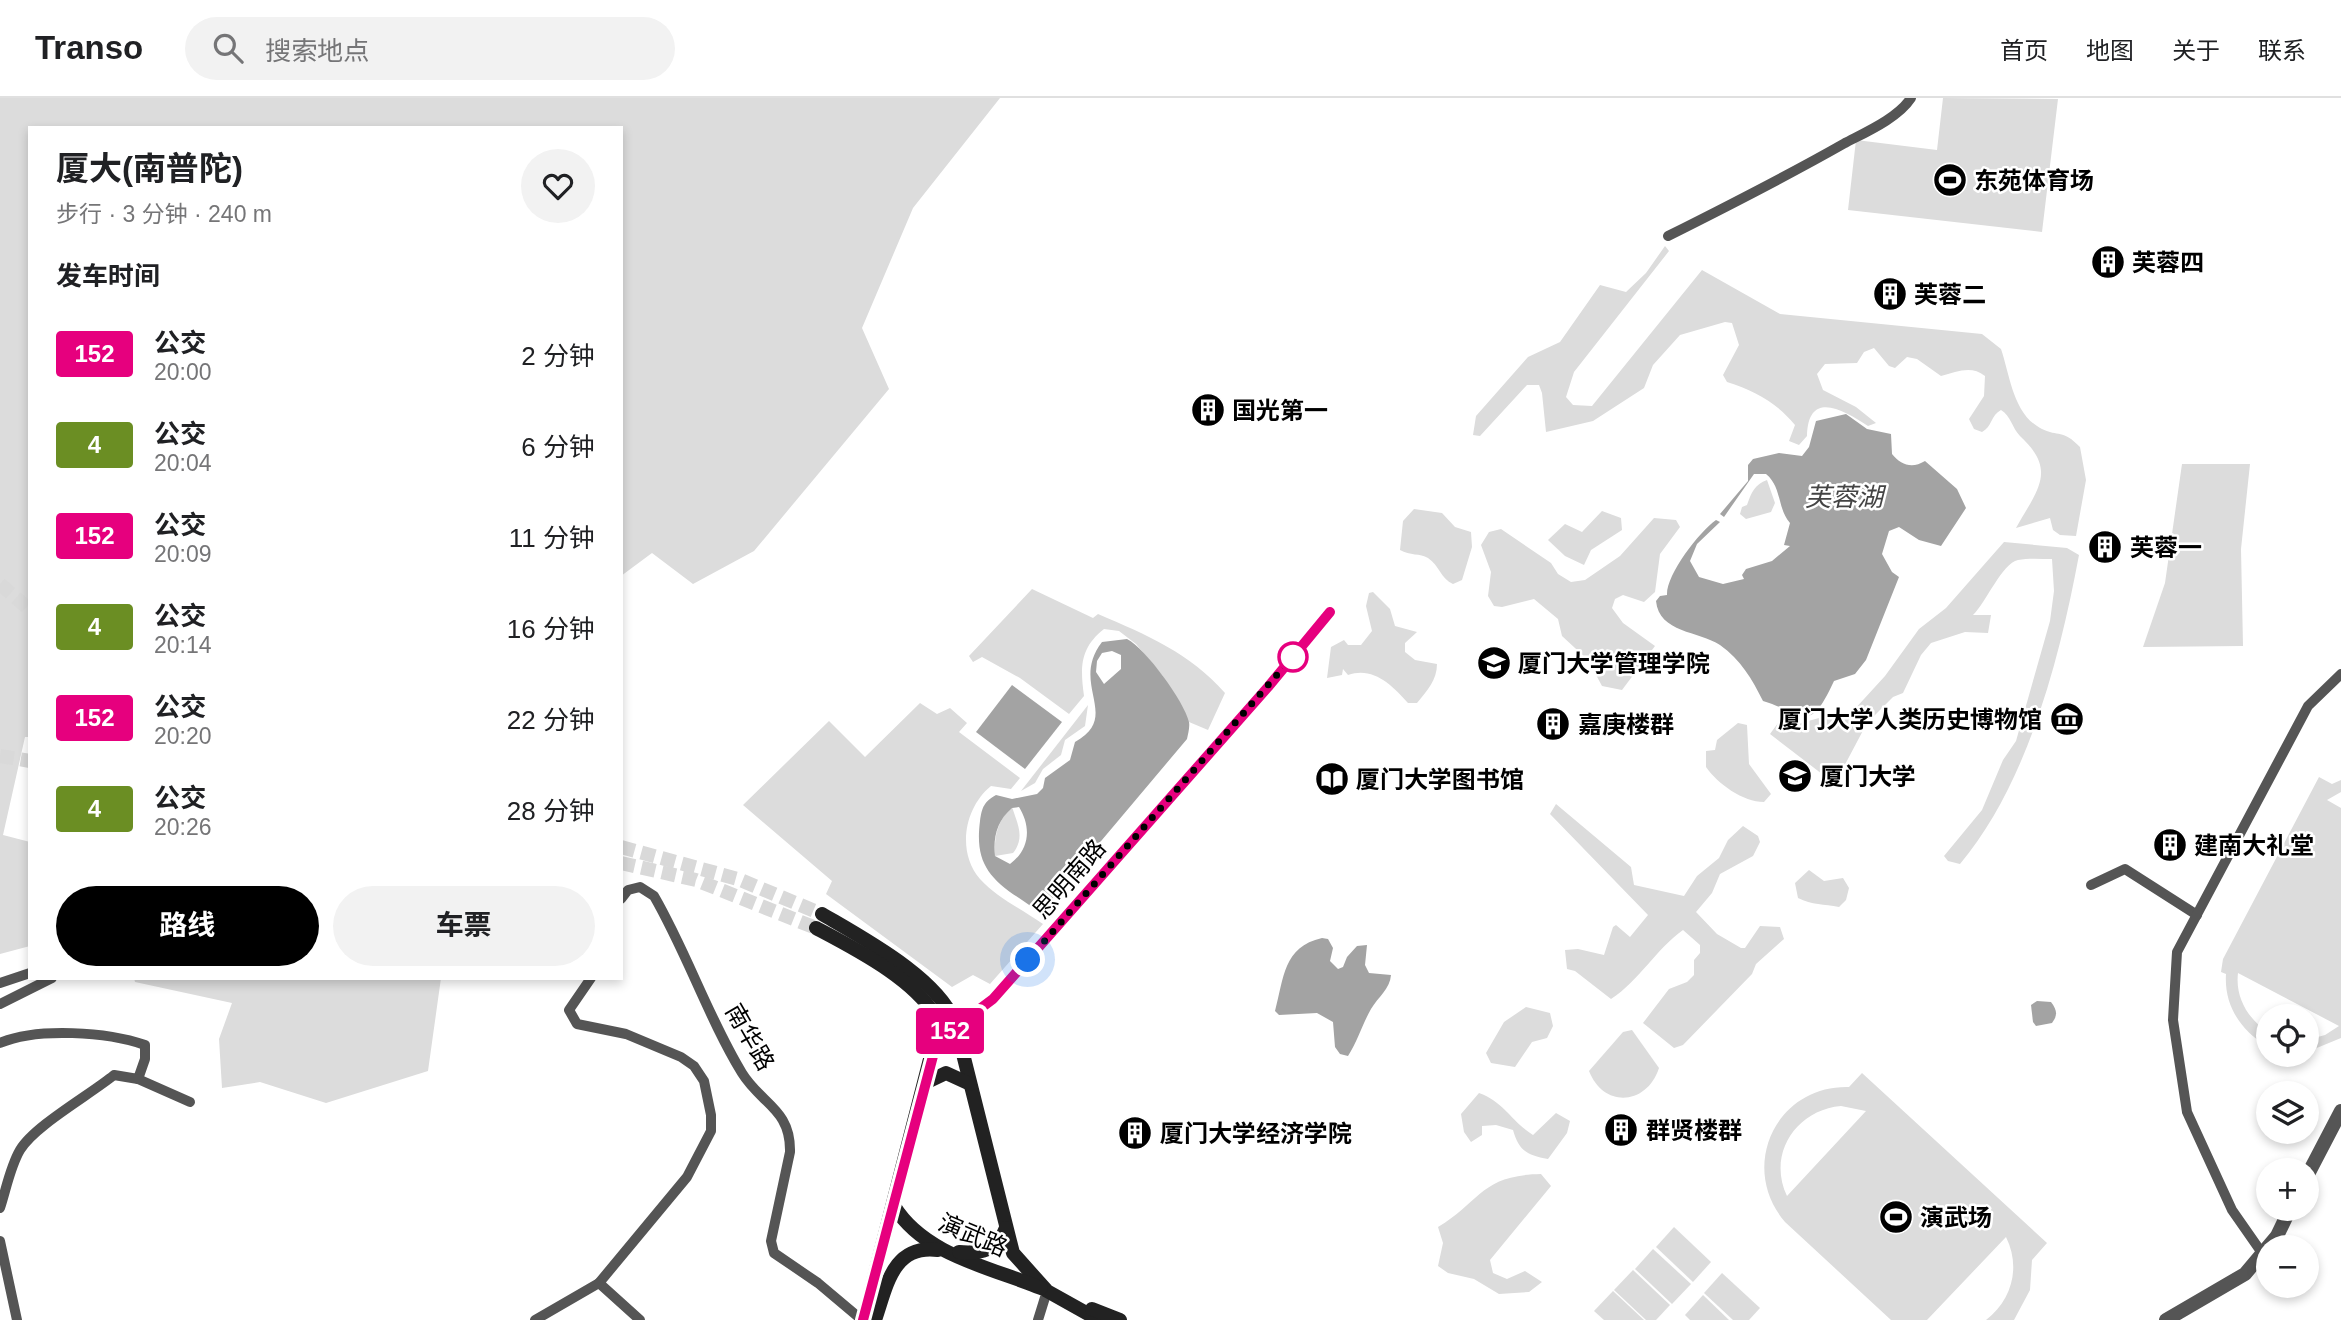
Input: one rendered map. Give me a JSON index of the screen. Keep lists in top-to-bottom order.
{
  "streets": {
    "main road": ["演武路"],
    "street": ["思明南路", "南华路"]
  },
  "water": ["芙蓉湖"],
  "places": {
    "sports": ["东苑体育场", "演武场"],
    "building": [
      "芙蓉四",
      "芙蓉二",
      "国光第一",
      "芙蓉一",
      "嘉庚楼群",
      "建南大礼堂",
      "群贤楼群",
      "厦门大学经济学院"
    ],
    "school or university": ["厦门大学管理学院", "厦门大学"],
    "museum": ["厦门大学人类历史博物馆"],
    "library": ["厦门大学图书馆"]
  },
  "lines": ["bus line 152"],
  "page": {
    "header": "Transo",
    "search": "搜索地点",
    "nav": [
      "首页",
      "地图",
      "关于",
      "联系"
    ],
    "on_map": "152",
    "heading": [
      ["厦大(南普陀)", "步行 · 3 分钟 · 240 m"],
      "发车时间"
    ],
    "list": [
      {
        "mark": "152",
        "name": "公交",
        "note": "20:00",
        "value": "2 分钟"
      },
      {
        "mark": "4",
        "name": "公交",
        "note": "20:04",
        "value": "6 分钟"
      },
      {
        "mark": "152",
        "name": "公交",
        "note": "20:09",
        "value": "11 分钟"
      },
      {
        "mark": "4",
        "name": "公交",
        "note": "20:14",
        "value": "16 分钟"
      },
      {
        "mark": "152",
        "name": "公交",
        "note": "20:20",
        "value": "22 分钟"
      },
      {
        "mark": "4",
        "name": "公交",
        "note": "20:26",
        "value": "28 分钟"
      }
    ],
    "buttons": ["路线", "车票"],
    "map_buttons": ["+", "−"]
  }
}
